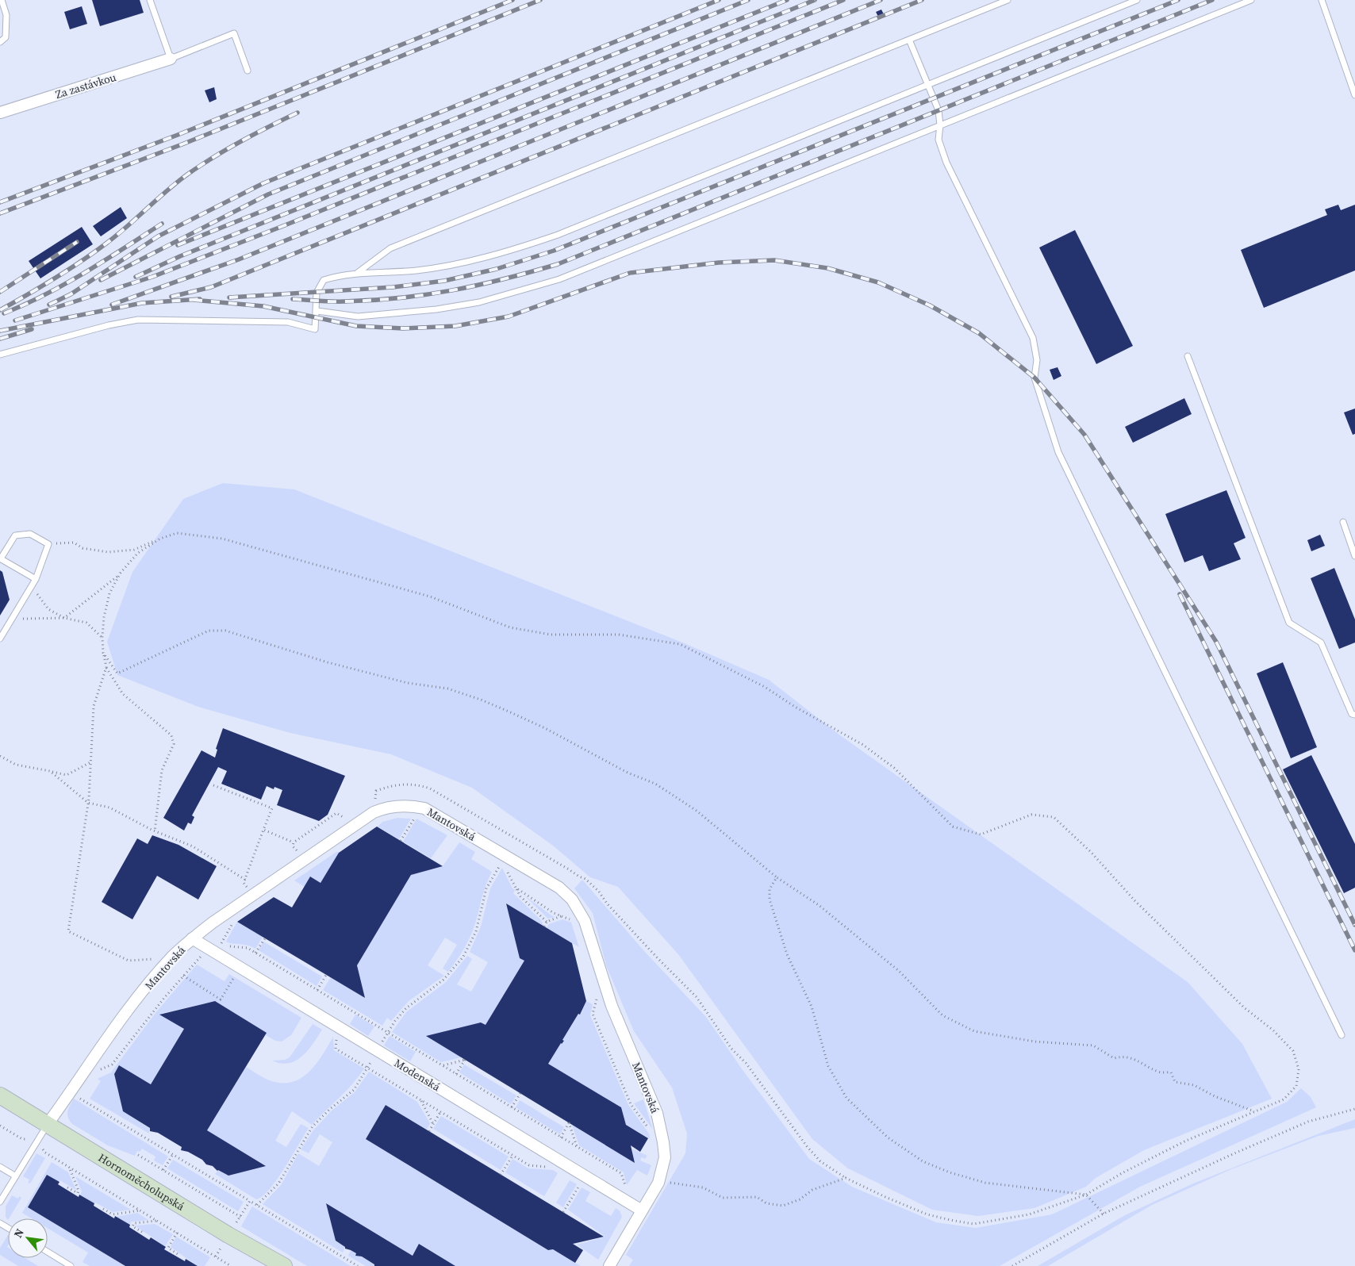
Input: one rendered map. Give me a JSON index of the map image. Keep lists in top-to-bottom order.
{
  "streets": {
    "street": [
      "Za zastávkou",
      "Mantovská",
      "Modenská",
      "Hornoměcholupská"
    ]
  },
  "crossings": [
    ["Mantovská", "Modenská"],
    ["Mantovská", "Hornoměcholupská"]
  ],
  "north": "top left"
}
